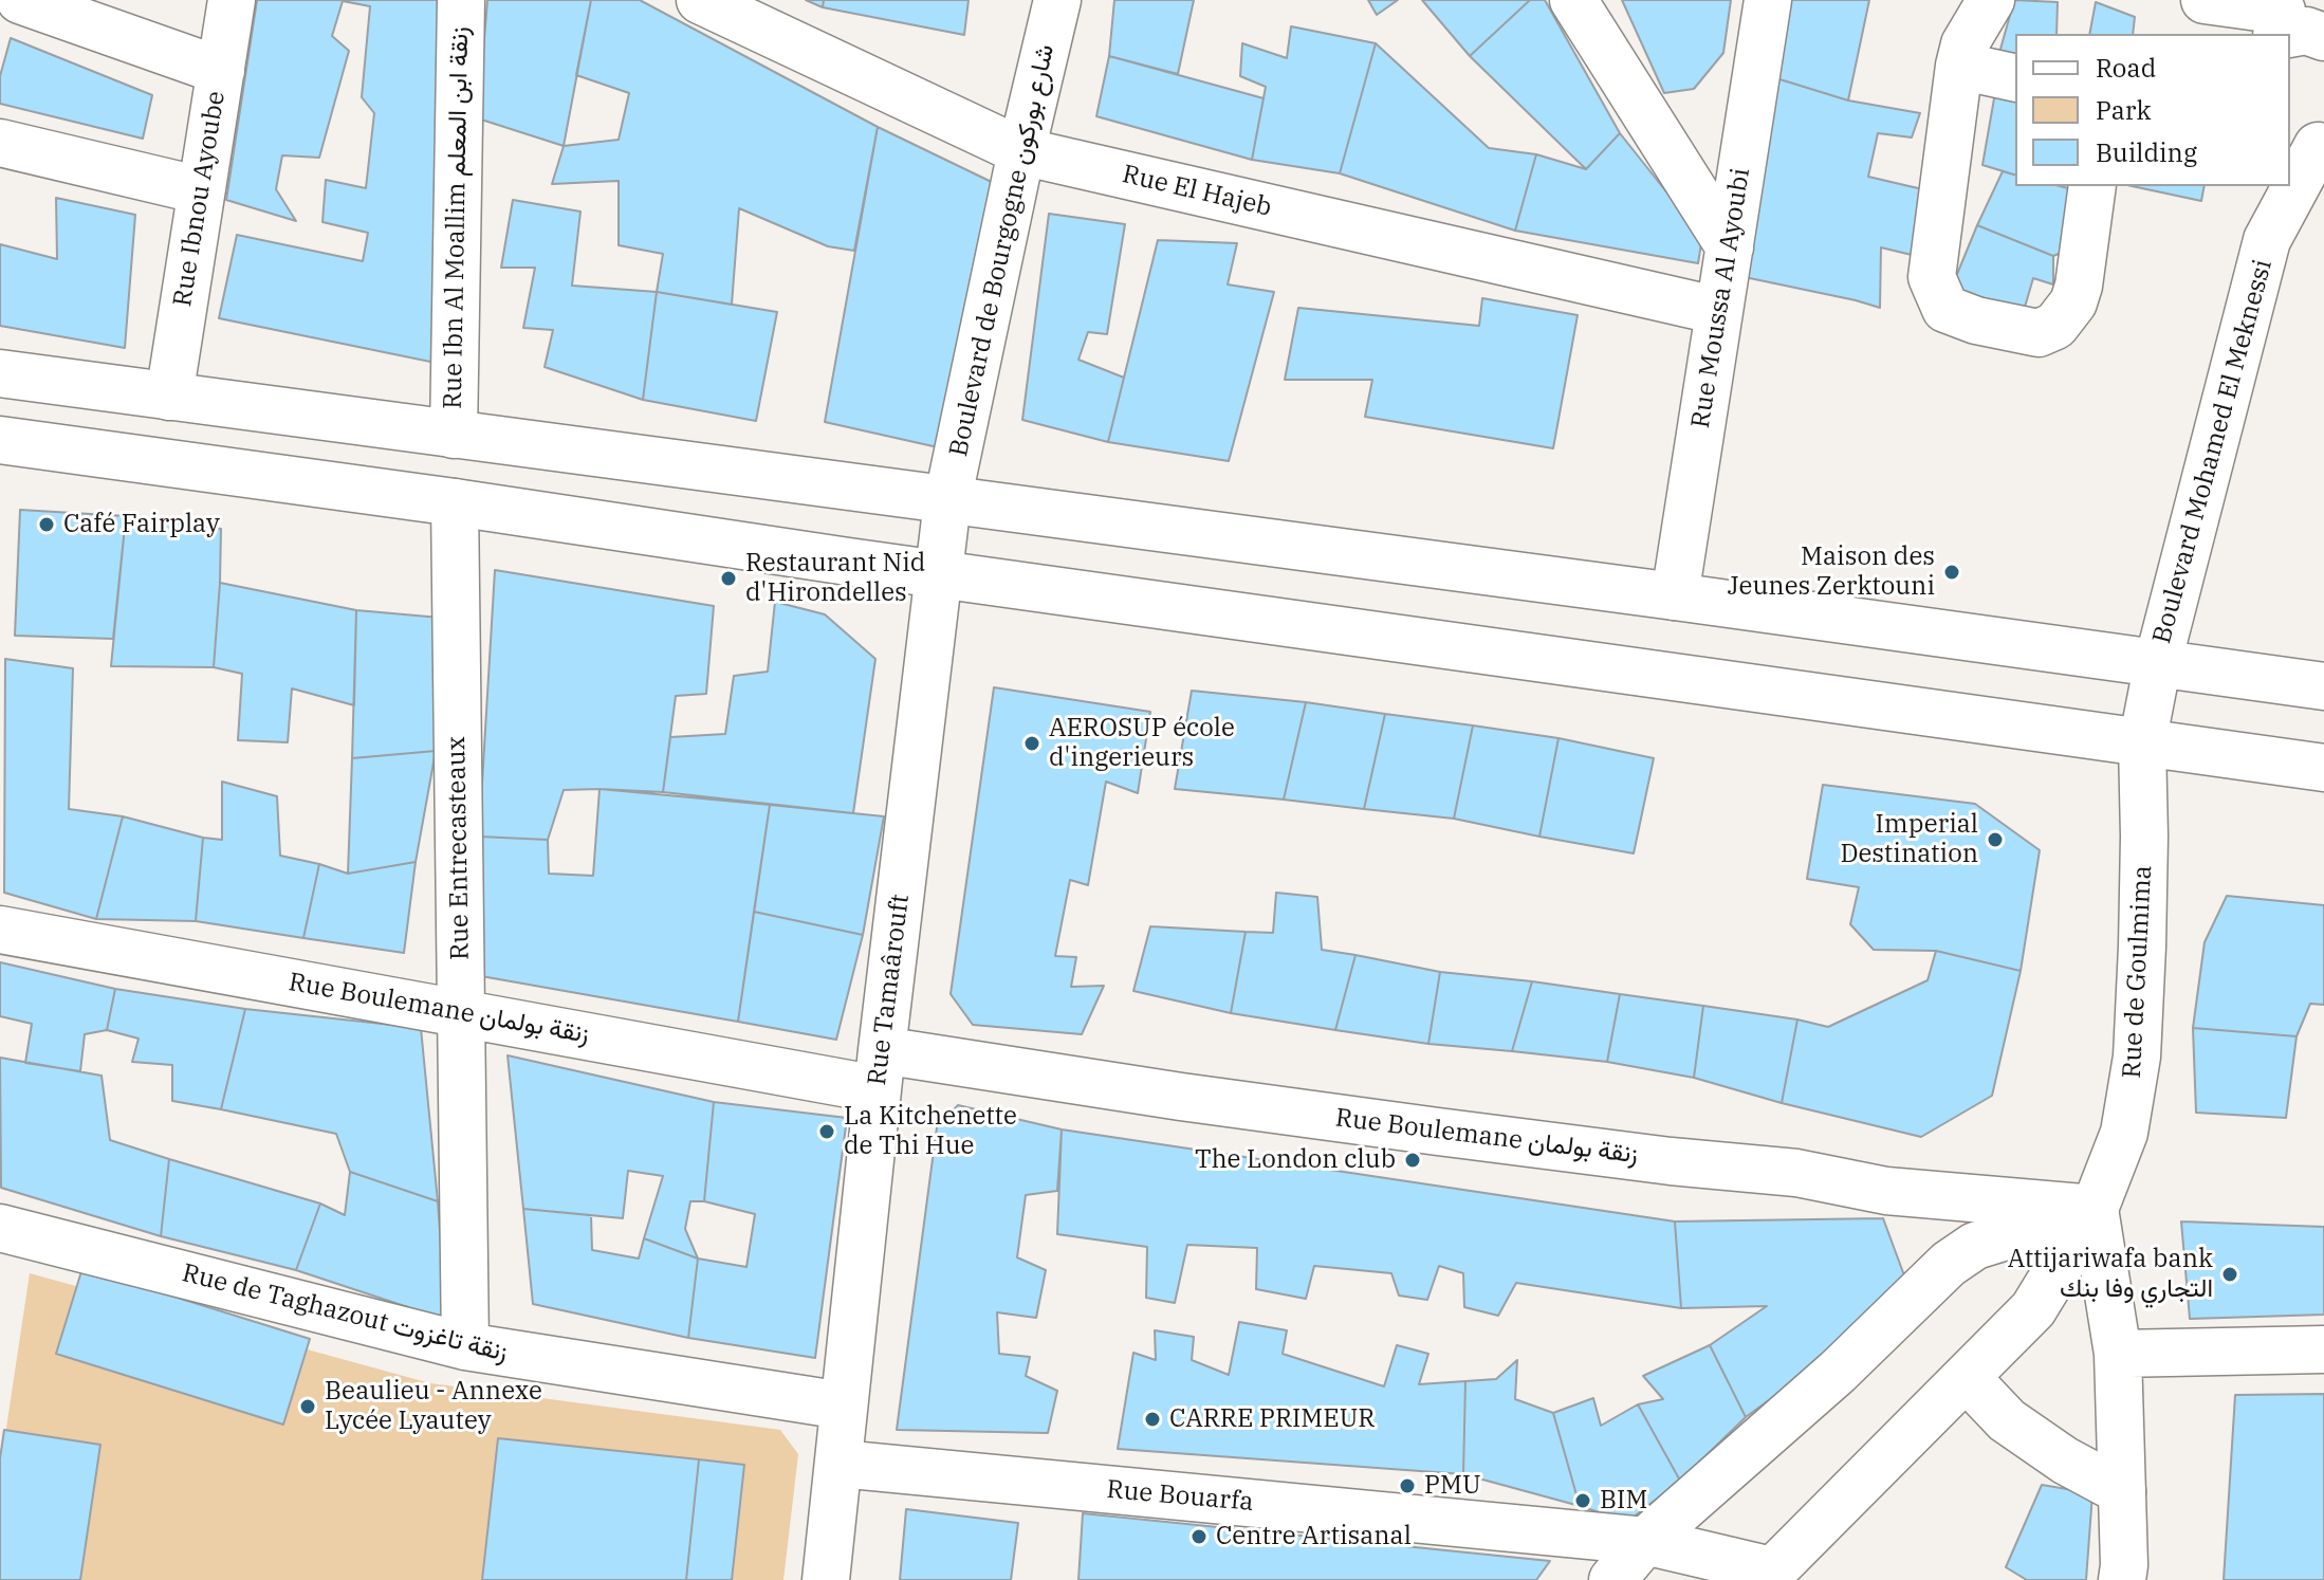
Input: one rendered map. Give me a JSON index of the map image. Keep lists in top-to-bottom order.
{
  "streets": {
    "street": [
      "Rue El Hajeb",
      "Rue Ibnou Ayoube",
      "Rue Ibn Al Moallim زنقة ابن المعلم",
      "Boulevard de Bourgogne شارع بوركون",
      "Rue Moussa Al Ayoubi",
      "Boulevard Mohamed El Meknessi",
      "Rue Entrecasteaux",
      "Rue de Goulmima",
      "Rue Tamaârouft",
      "Rue Boulemane زنقة بولمان",
      "Rue de Taghazout زنقة تاغزوت",
      "Rue Bouarfa"
    ]
  },
  "crossings": [
    ["Rue El Hajeb", "Boulevard de Bourgogne شارع بوركون"],
    ["Rue El Hajeb", "Rue Moussa Al Ayoubi"],
    ["Boulevard de Bourgogne شارع بوركون", "Rue Tamaârouft"],
    ["Boulevard Mohamed El Meknessi", "Rue de Goulmima"],
    ["Rue Entrecasteaux", "Rue Boulemane زنقة بولمان"],
    ["Rue Entrecasteaux", "Rue de Taghazout زنقة تاغزوت"],
    ["Rue de Goulmima", "Rue Boulemane زنقة بولمان"],
    ["Rue de Goulmima", "Rue Bouarfa"],
    ["Rue Tamaârouft", "Rue Boulemane زنقة بولمان"],
    ["Rue Tamaârouft", "Rue de Taghazout زنقة تاغزوت"],
    ["Rue Tamaârouft", "Rue Bouarfa"]
  ],
  "places": [
    "Café Fairplay",
    "Maison des Jeunes Zerktouni",
    "Restaurant Nid d'Hirondelles",
    "AEROSUP école d'ingerieurs",
    "Imperial Destination",
    "La Kitchenette de Thi Hue",
    "The London club",
    "Attijariwafa bank التجاري وفا بنك",
    "Beaulieu - Annexe Lycée Lyautey",
    "CARRE PRIMEUR",
    "PMU",
    "BIM",
    "Centre Artisanal"
  ],
  "legend": ["Road", "Park", "Building"]
}
